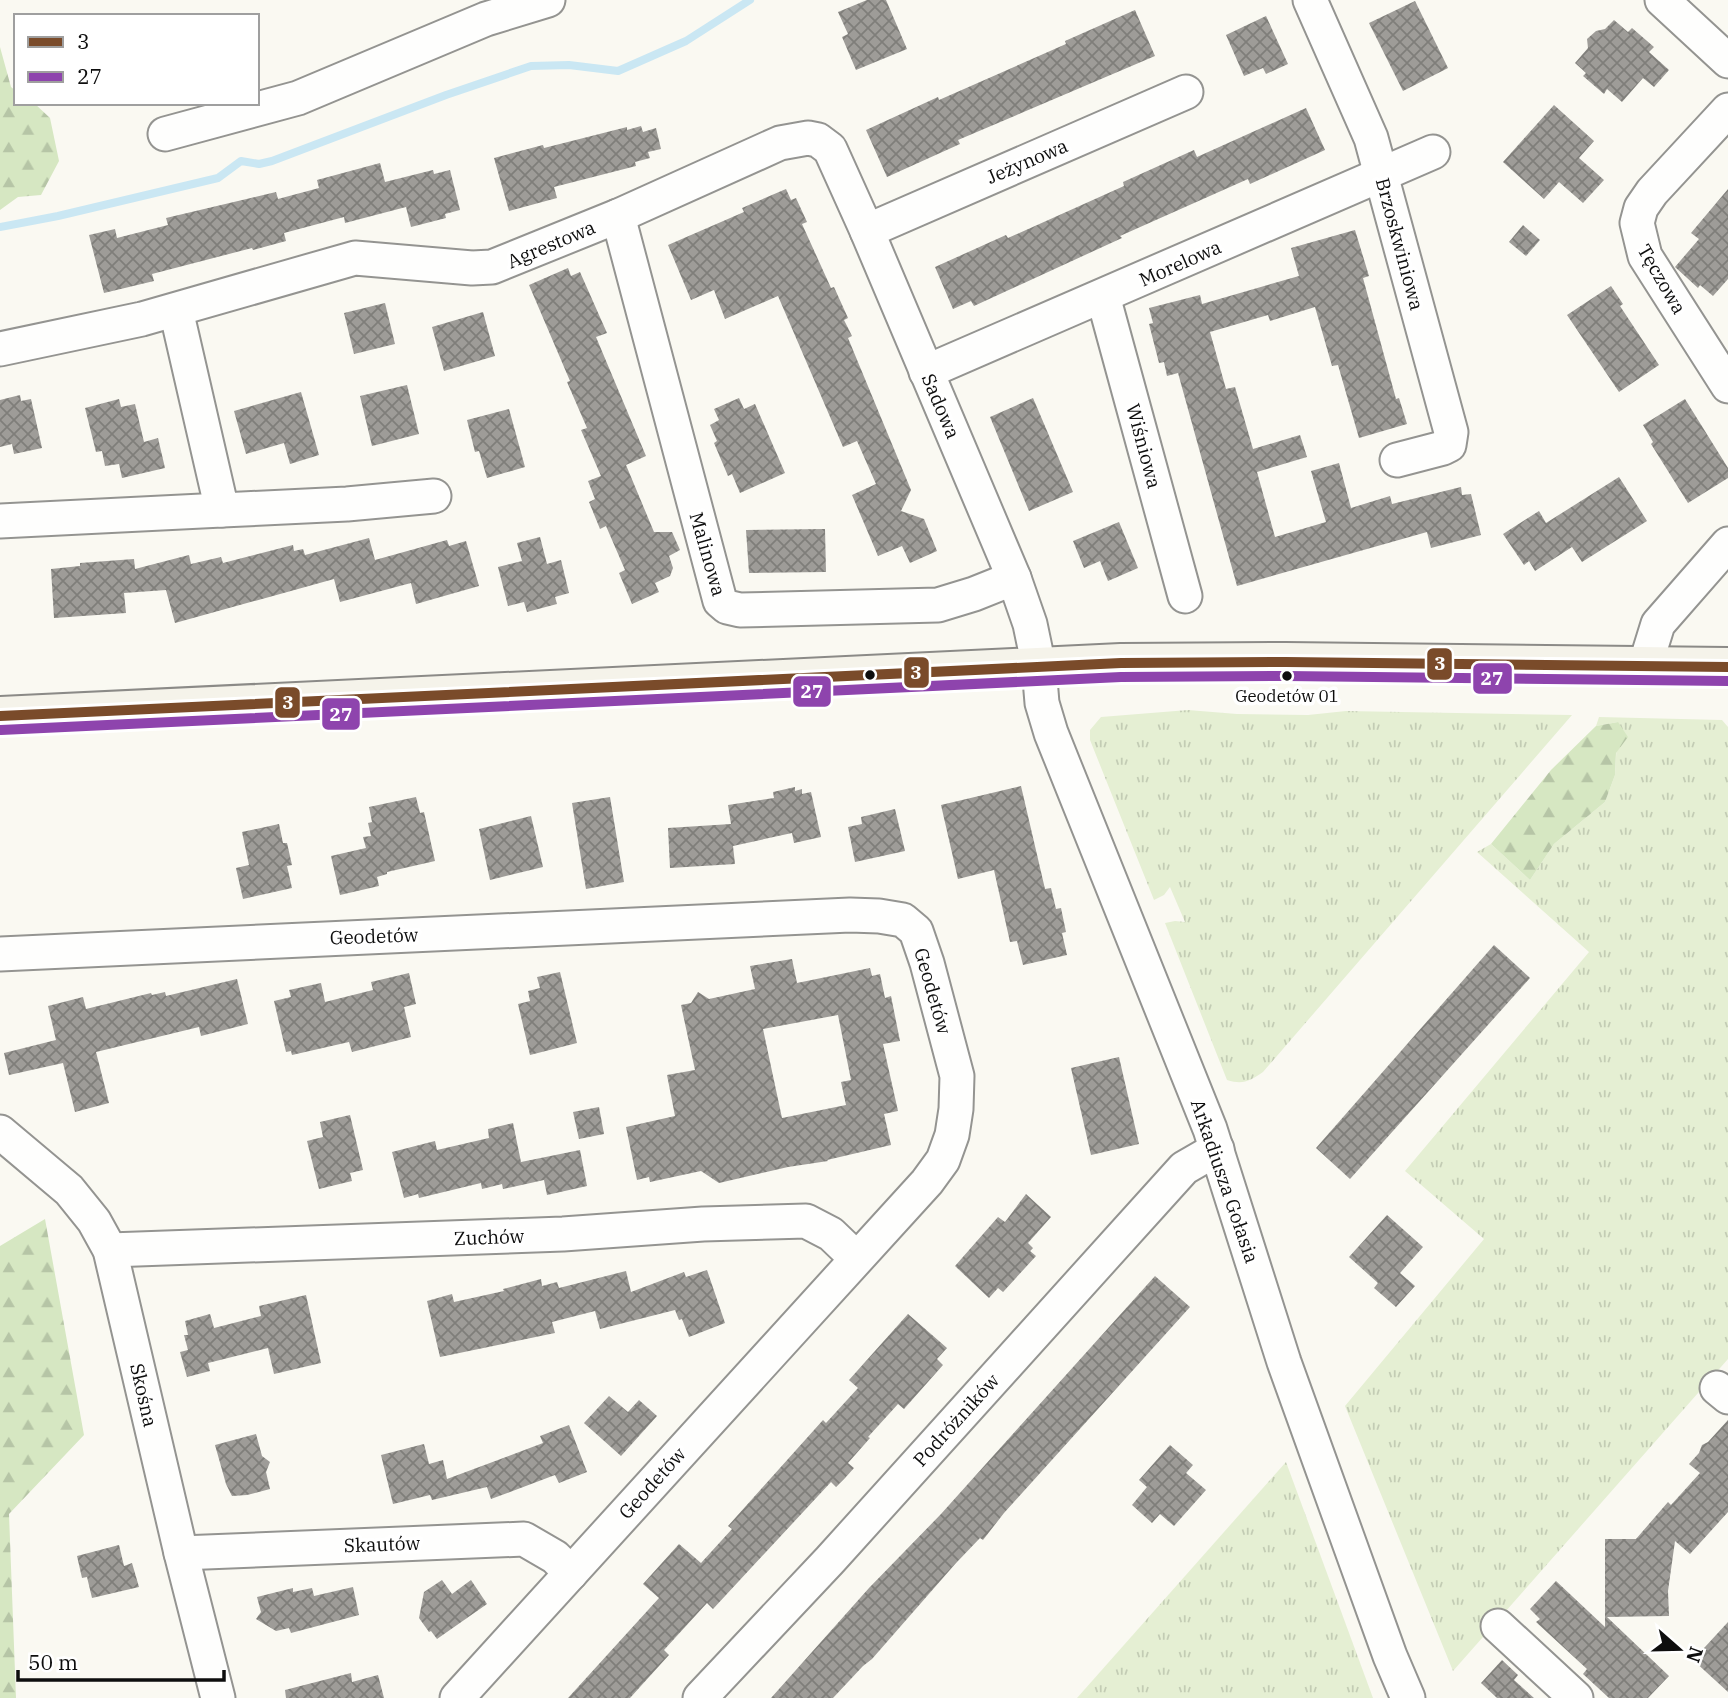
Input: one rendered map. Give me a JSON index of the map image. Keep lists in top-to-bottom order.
{
  "streets": {
    "street": [
      "Jeżynowa",
      "Agrestowa",
      "Brzoskwiniowa",
      "Morelowa",
      "Tęczowa",
      "Sadowa",
      "Wiśniowa",
      "Malinowa",
      "Geodetów",
      "Arkadiusza Gołasia",
      "Zuchów",
      "Skośna",
      "Podróżników",
      "Skautów"
    ]
  },
  "crossings": [
    ["Jeżynowa", "Sadowa"],
    ["Agrestowa", "Sadowa"],
    ["Agrestowa", "Malinowa"],
    ["Brzoskwiniowa", "Morelowa"],
    ["Morelowa", "Sadowa"],
    ["Morelowa", "Wiśniowa"],
    ["Sadowa", "Malinowa"],
    ["Sadowa", "Arkadiusza Gołasia"],
    ["Geodetów", "Zuchów"],
    ["Geodetów", "Skautów"],
    ["Arkadiusza Gołasia", "Podróżników"],
    ["Zuchów", "Skośna"],
    ["Skośna", "Skautów"]
  ],
  "places": ["Geodetów 01"],
  "lines": ["transit line 3", "transit line 27"],
  "legend": ["3", "27"],
  "scale_bar": "50 m",
  "north": "right"
}
